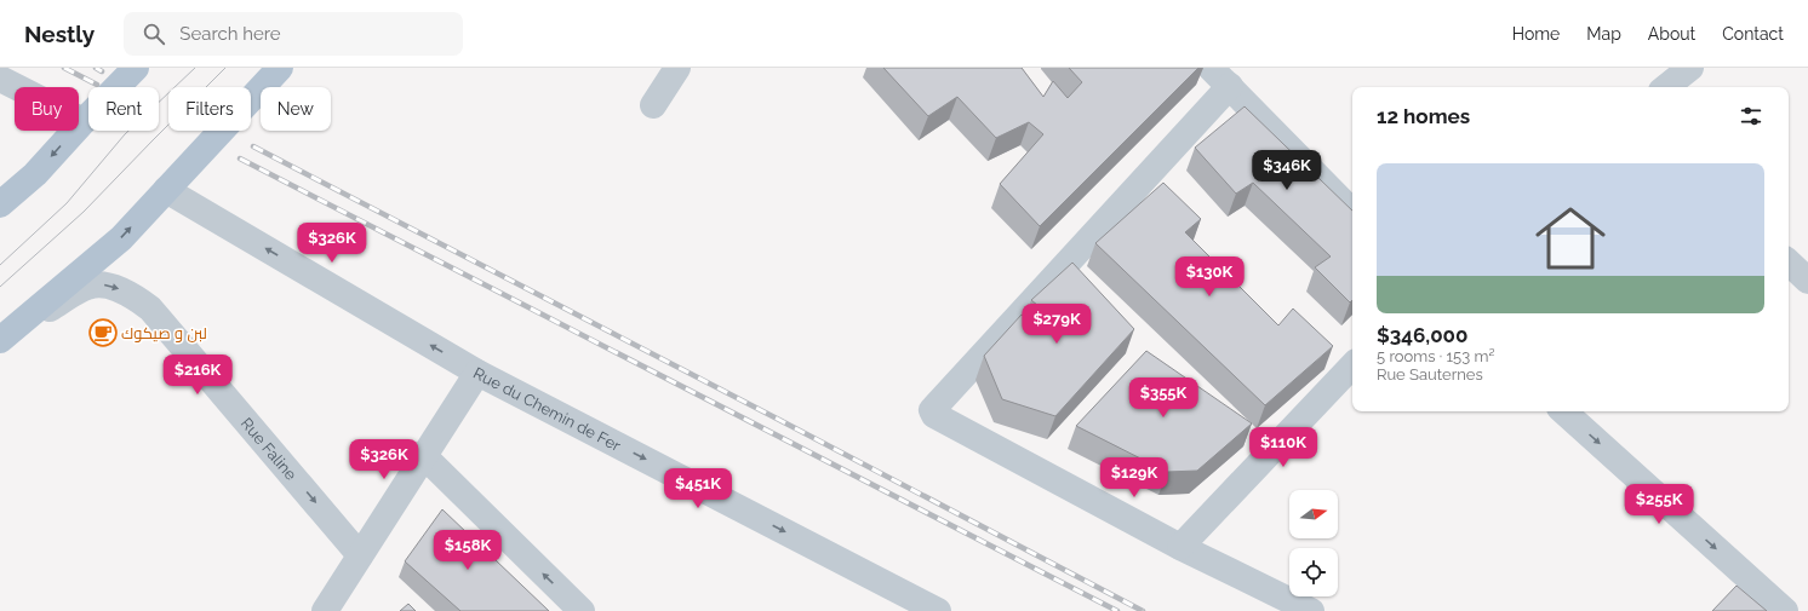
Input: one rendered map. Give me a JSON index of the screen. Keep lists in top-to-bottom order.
{
  "streets": {
    "street": ["Rue du Chemin de Fer", "Rue Faline"]
  },
  "one_way": ["Rue Faline"],
  "places": {
    "cafe": ["لبن و صيكوك"]
  },
  "north": "right",
  "page": {
    "header": "Nestly",
    "search": "Search here",
    "nav": [
      "Home",
      "Map",
      "About",
      "Contact"
    ],
    "chip": [
      "Buy",
      "Rent",
      "Filters",
      "New"
    ],
    "heading": "12 homes",
    "list": [
      {
        "name": "$346,000",
        "note": "5 rooms · 153 m² · Rue Sauternes"
      }
    ],
    "price": [
      "$346K",
      "$326K",
      "$130K",
      "$279K",
      "$216K",
      "$355K",
      "$110K",
      "$326K",
      "$129K",
      "$451K",
      "$255K",
      "$158K"
    ]
  }
}
